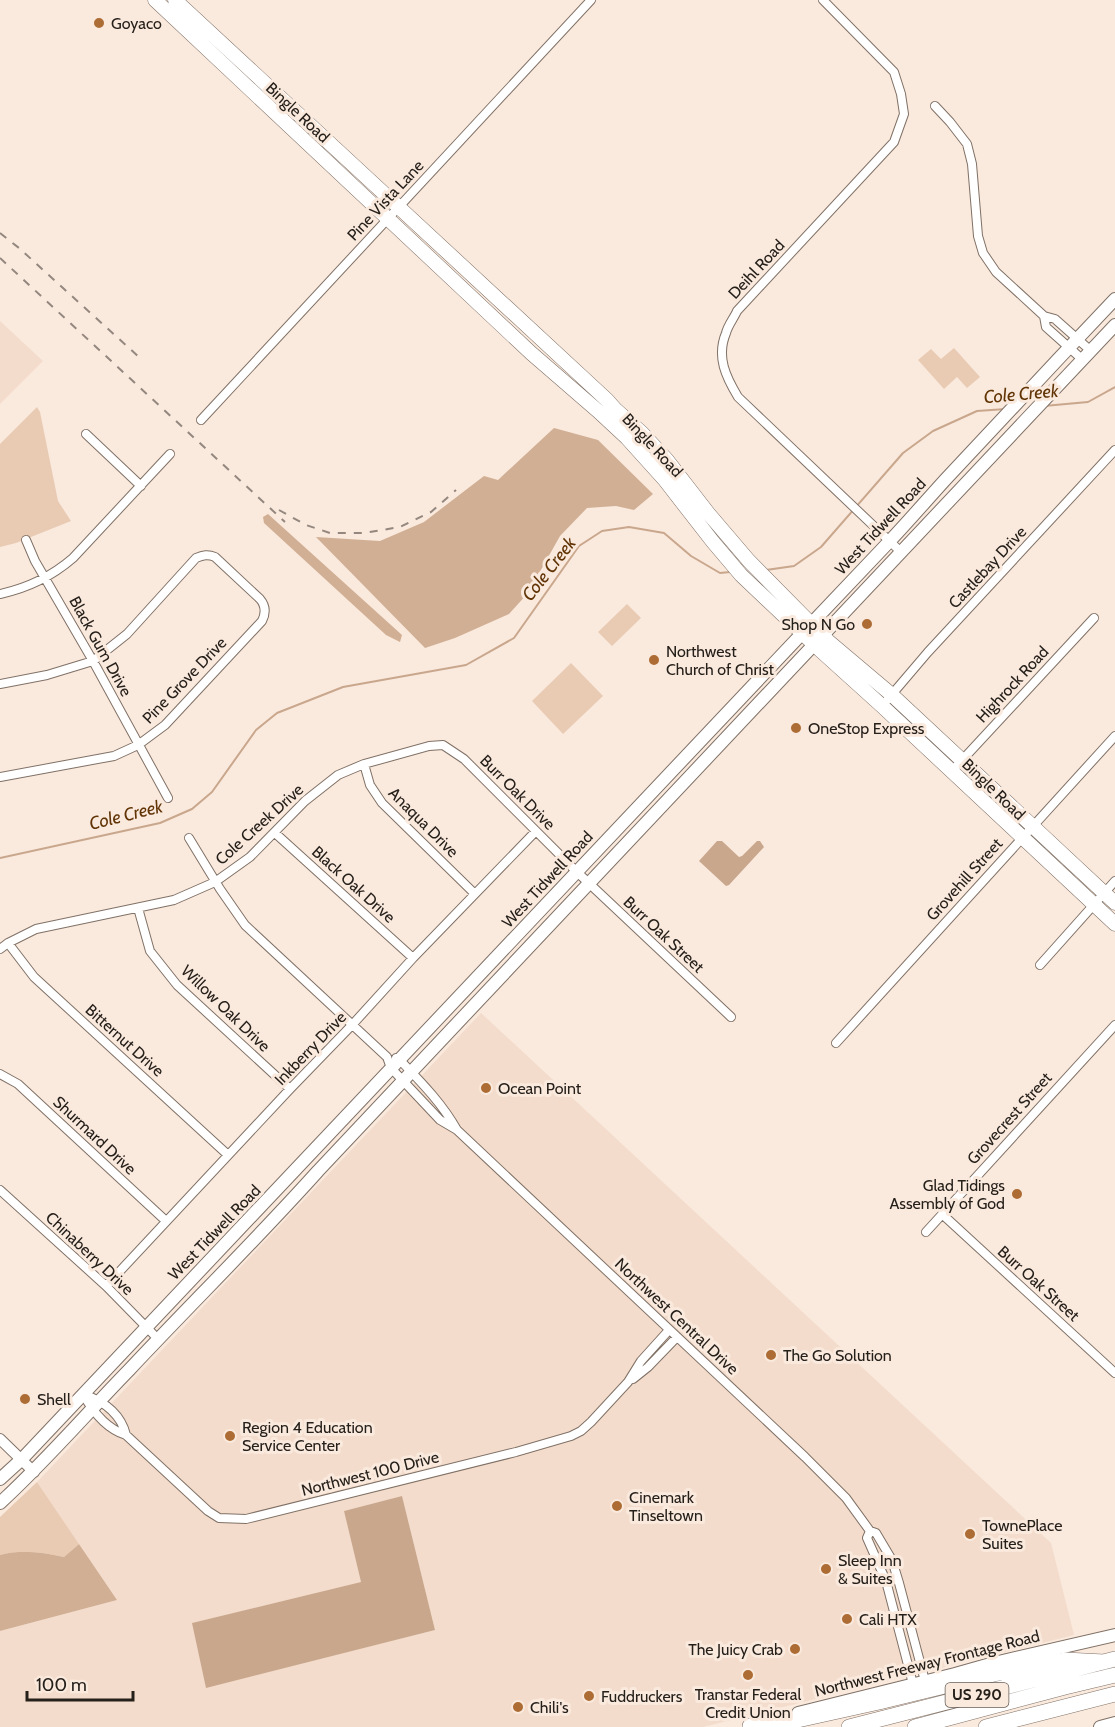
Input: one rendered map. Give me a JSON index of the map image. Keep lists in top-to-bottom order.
{
  "streets": {
    "highway": ["US 290"],
    "main road": ["Bingle Road", "West Tidwell Road", "Northwest Freeway Frontage Road"],
    "street": [
      "Pine Vista Lane",
      "Deihl Road",
      "Castlebay Drive",
      "Black Gum Drive",
      "Pine Grove Drive",
      "Highrock Road",
      "Burr Oak Drive",
      "Anaqua Drive",
      "Cole Creek Drive",
      "Grovehill Street",
      "Black Oak Drive",
      "Burr Oak Street",
      "Willow Oak Drive",
      "Bitternut Drive",
      "Inkberry Drive",
      "Grovecrest Street",
      "Shurmard Drive",
      "Chinaberry Drive",
      "Northwest Central Drive",
      "Northwest 100 Drive"
    ]
  },
  "crossings": [
    ["Bingle Road", "Pine Vista Lane"],
    ["Bingle Road", "West Tidwell Road"],
    ["Bingle Road", "Castlebay Drive"],
    ["Bingle Road", "Highrock Road"],
    ["Bingle Road", "Grovehill Street"],
    ["Deihl Road", "West Tidwell Road"],
    ["West Tidwell Road", "Burr Oak Drive"],
    ["West Tidwell Road", "Burr Oak Street"],
    ["West Tidwell Road", "Chinaberry Drive"],
    ["West Tidwell Road", "Northwest Central Drive"],
    ["West Tidwell Road", "Northwest 100 Drive"],
    ["Black Gum Drive", "Pine Grove Drive"],
    ["Burr Oak Drive", "Cole Creek Drive"],
    ["Burr Oak Drive", "Burr Oak Street"],
    ["Burr Oak Drive", "Inkberry Drive"],
    ["Anaqua Drive", "Cole Creek Drive"],
    ["Anaqua Drive", "Inkberry Drive"],
    ["Cole Creek Drive", "Black Oak Drive"],
    ["Cole Creek Drive", "Willow Oak Drive"],
    ["Cole Creek Drive", "Bitternut Drive"],
    ["Black Oak Drive", "Inkberry Drive"],
    ["Burr Oak Street", "Grovecrest Street"],
    ["Willow Oak Drive", "Inkberry Drive"],
    ["Bitternut Drive", "Inkberry Drive"],
    ["Inkberry Drive", "Shurmard Drive"],
    ["Inkberry Drive", "Chinaberry Drive"],
    ["Northwest Central Drive", "Northwest 100 Drive"],
    ["Northwest Central Drive", "Northwest Freeway Frontage Road"]
  ],
  "water": ["Cole Creek"],
  "places": [
    "Goyaco",
    "Shop N Go",
    "Northwest Church of Christ",
    "OneStop Express",
    "Ocean Point",
    "Glad Tidings Assembly of God",
    "The Go Solution",
    "Shell",
    "Region 4 Education Service Center",
    "Cinemark Tinseltown",
    "TownePlace Suites",
    "Sleep Inn & Suites",
    "Cali HTX",
    "The Juicy Crab",
    "Transtar Federal Credit Union",
    "Fuddruckers",
    "Chili's"
  ],
  "scale_bar": "100 m"
}
